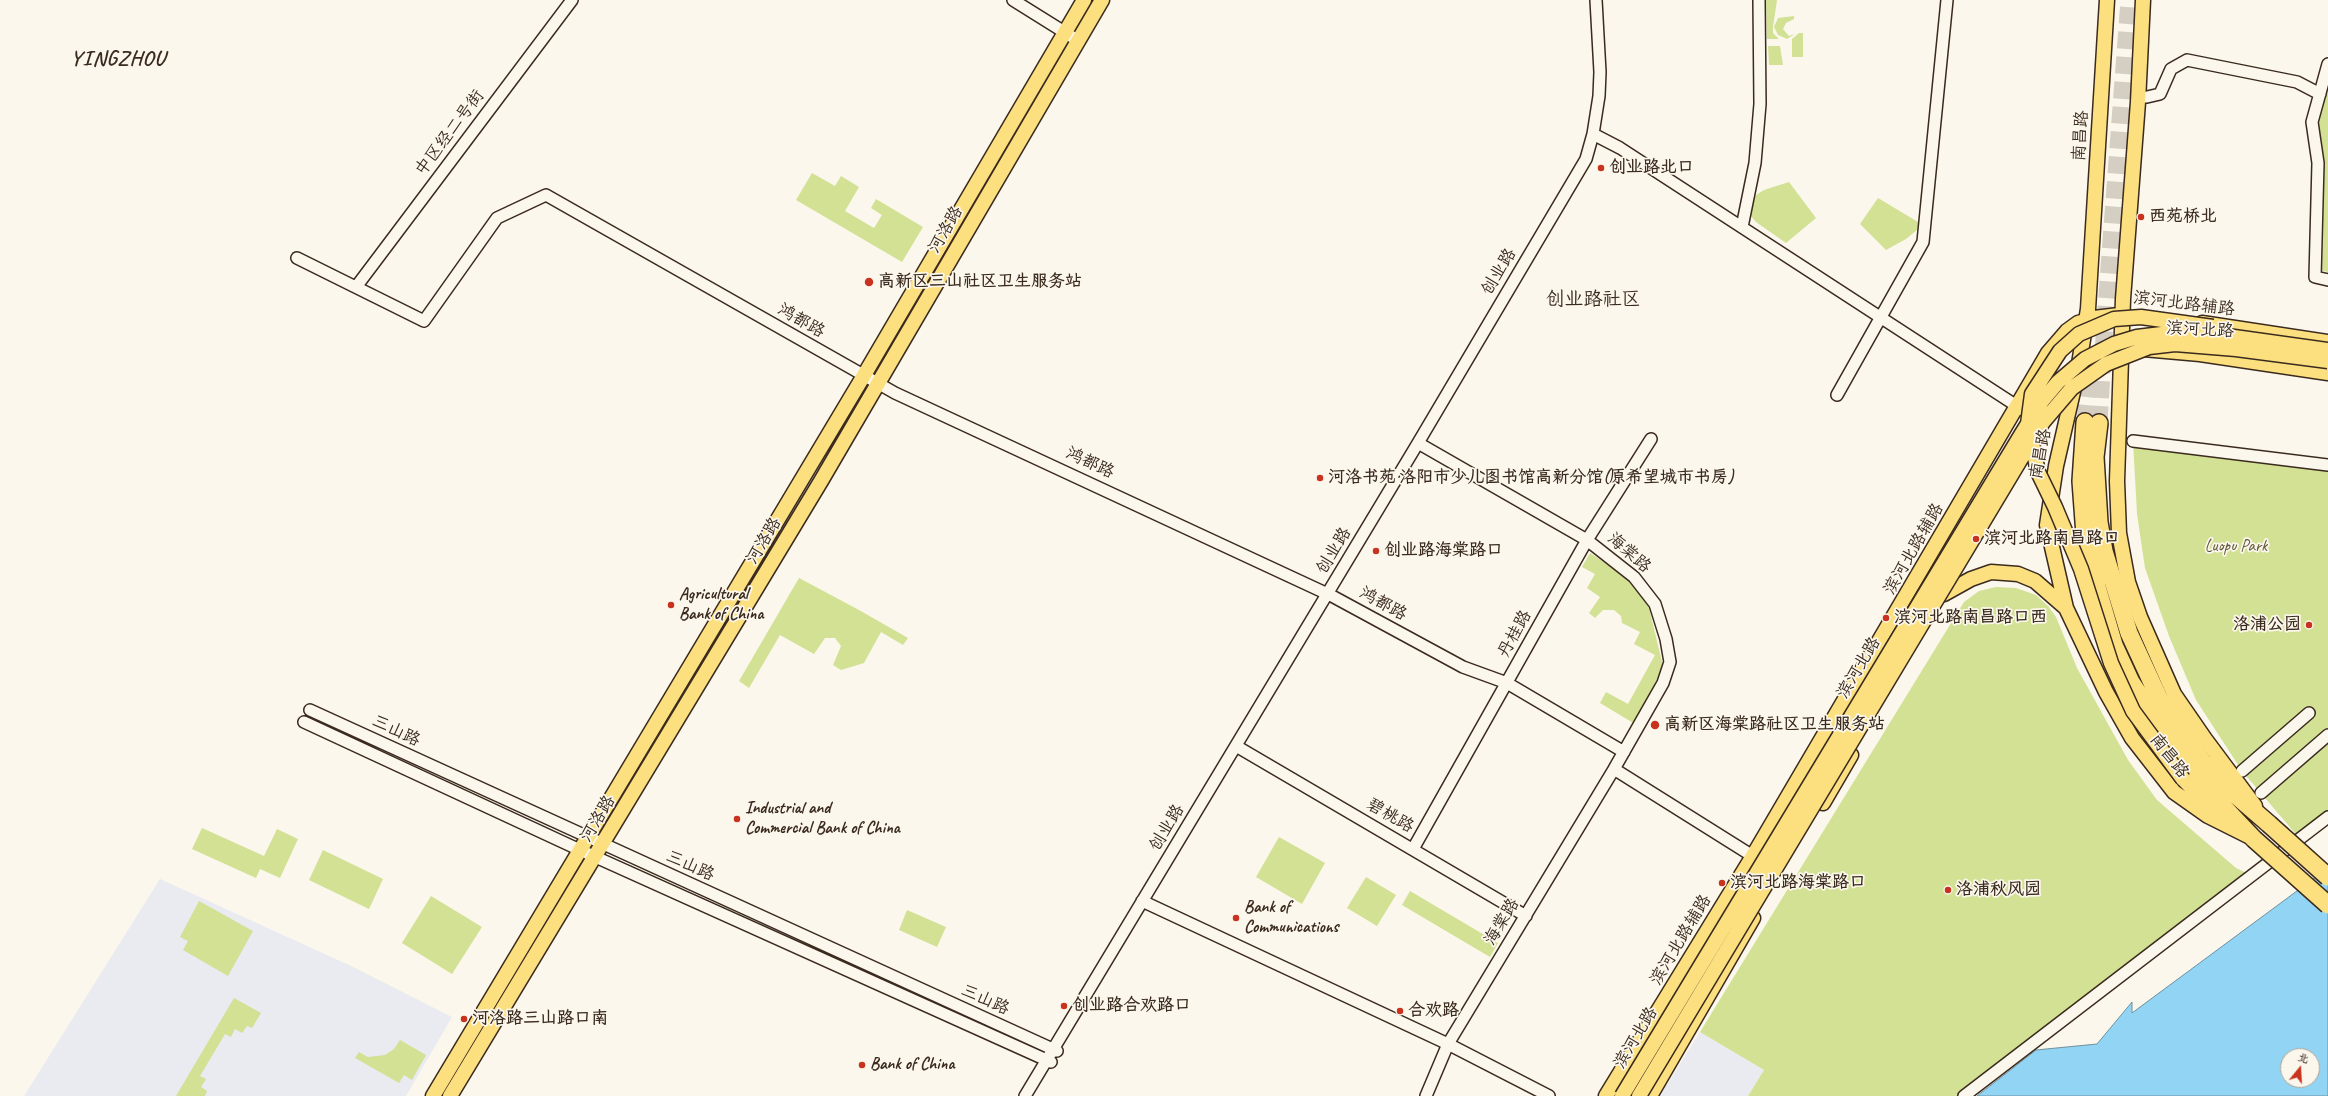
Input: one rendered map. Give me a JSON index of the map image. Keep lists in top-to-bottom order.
{
  "streets": {
    "main road": [
      "南昌路",
      "河洛路",
      "滨河北路辅路",
      "滨河北路"
    ],
    "street": [
      "中区经二号街",
      "创业路",
      "鸿都路",
      "海棠路",
      "丹桂路",
      "三山路",
      "碧桃路"
    ]
  },
  "crossings": [
    ["中区经二号街", "鸿都路"],
    ["南昌路", "滨河北路辅路"],
    ["河洛路", "鸿都路"],
    ["河洛路", "三山路"],
    ["创业路", "鸿都路"],
    ["创业路", "海棠路"],
    ["创业路", "三山路"],
    ["创业路", "碧桃路"],
    ["鸿都路", "海棠路"],
    ["鸿都路", "丹桂路"],
    ["海棠路", "丹桂路"],
    ["海棠路", "碧桃路"],
    ["丹桂路", "碧桃路"]
  ],
  "districts": ["YINGZHOU", "创业路社区"],
  "parks": ["Luopu Park"],
  "places": [
    "创业路北口",
    "西苑桥北",
    "高新区三山社区卫生服务站",
    "河洛书苑·洛阳市少儿图书馆高新分馆(原希望城市书房)",
    "滨河北路南昌路口",
    "创业路海棠路口",
    "Agricultural Bank of China",
    "滨河北路南昌路口西",
    "洛浦公园",
    "高新区海棠路社区卫生服务站",
    "Industrial and Commercial Bank of China",
    "滨河北路海棠路口",
    "洛浦秋风园",
    "Bank of Communications",
    "创业路合欢路口",
    "合欢路",
    "河洛路三山路口南",
    "Bank of China"
  ],
  "north": "top"
}
